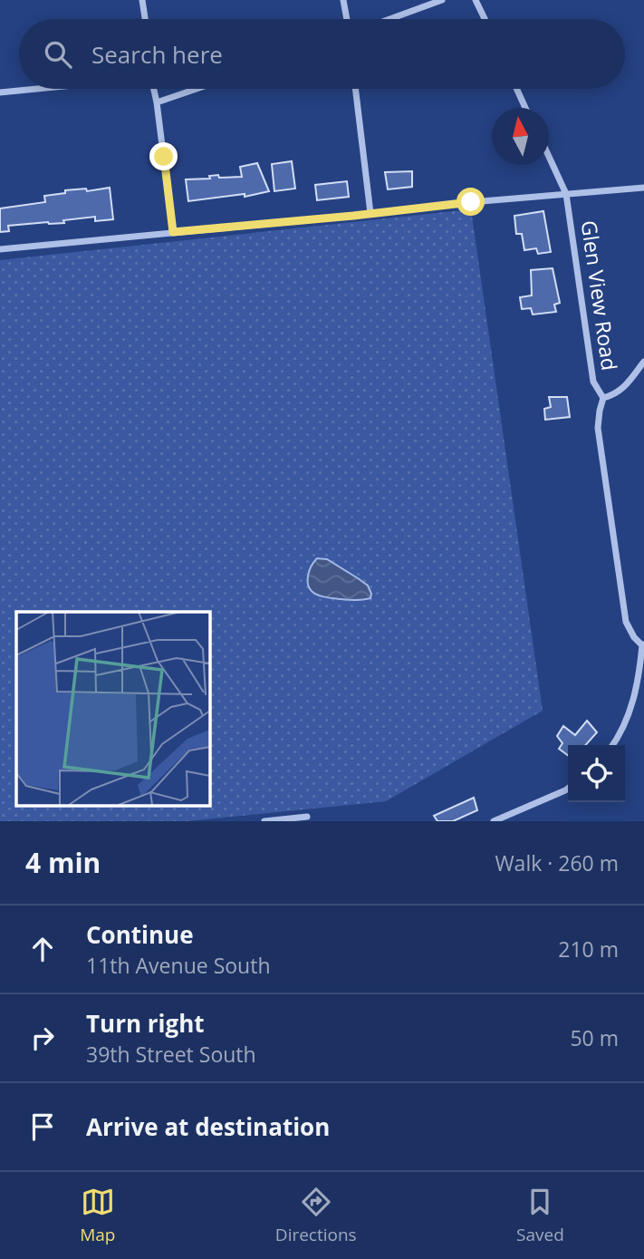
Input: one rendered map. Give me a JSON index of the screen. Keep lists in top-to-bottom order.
{
  "streets": {
    "street": ["Glen View Road"]
  },
  "north": "top",
  "page": {
    "search": "Search here",
    "heading": ["4 min", "Walk · 260 m"],
    "list": [
      ["Continue", "11th Avenue South", "210 m"],
      ["Turn right", "39th Street South", "50 m"],
      "Arrive at destination"
    ],
    "nav": ["Map", "Directions", "Saved"]
  }
}
